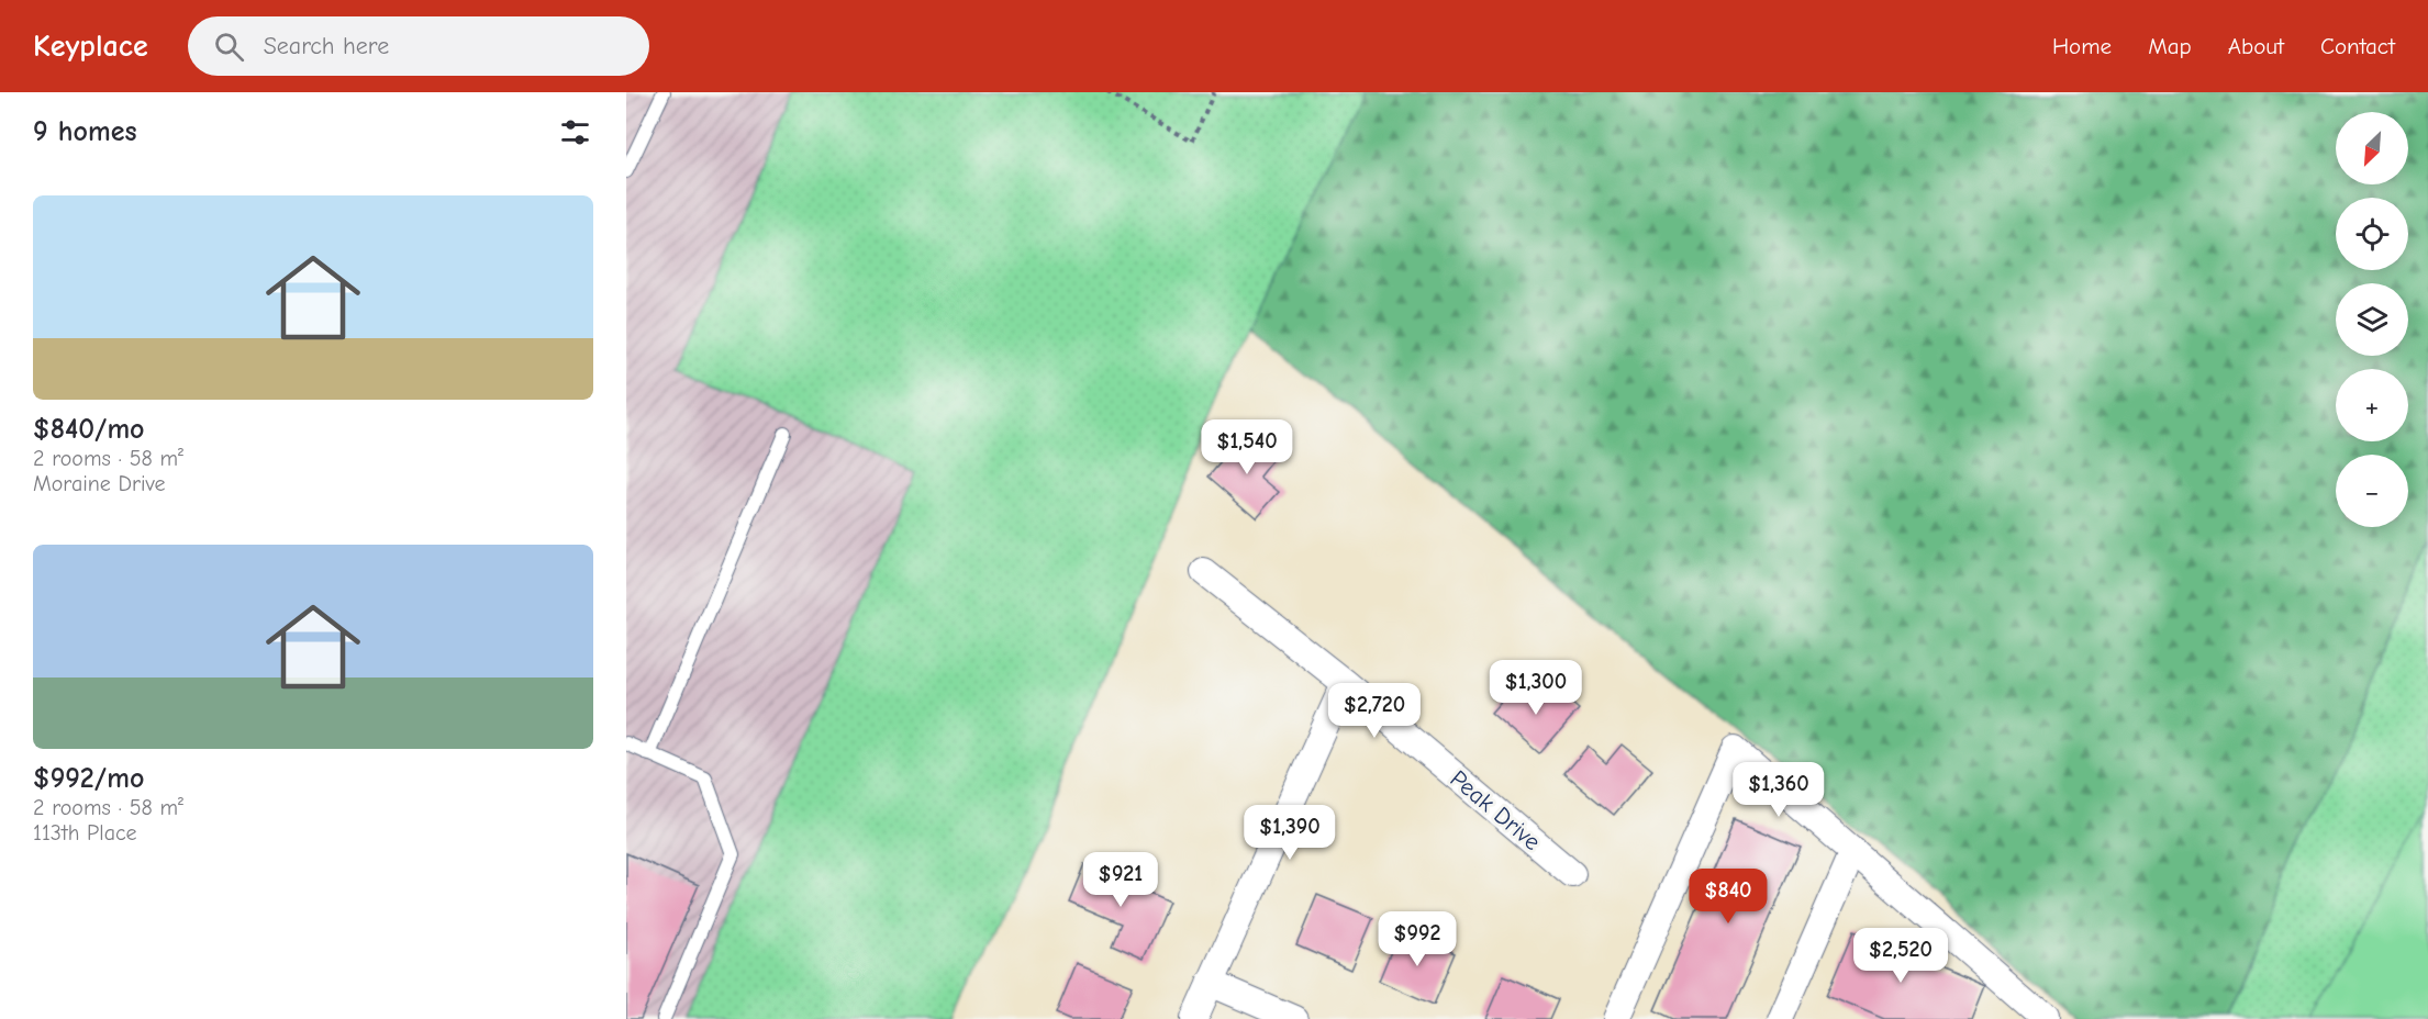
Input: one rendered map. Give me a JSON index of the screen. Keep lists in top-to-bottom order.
{
  "streets": {
    "street": ["Peak Drive"]
  },
  "north": "bottom left",
  "page": {
    "header": "Keyplace",
    "search": "Search here",
    "nav": [
      "Home",
      "Map",
      "About",
      "Contact"
    ],
    "heading": "9 homes",
    "map_buttons": ["+", "−"],
    "list": [
      {
        "name": "$840/mo",
        "note": "2 rooms · 58 m² · Moraine Drive"
      },
      {
        "name": "$992/mo",
        "note": "2 rooms · 58 m² · 113th Place"
      }
    ],
    "price": [
      "$1,540",
      "$1,300",
      "$2,720",
      "$1,360",
      "$1,390",
      "$921",
      "$840",
      "$992",
      "$2,520"
    ]
  }
}
